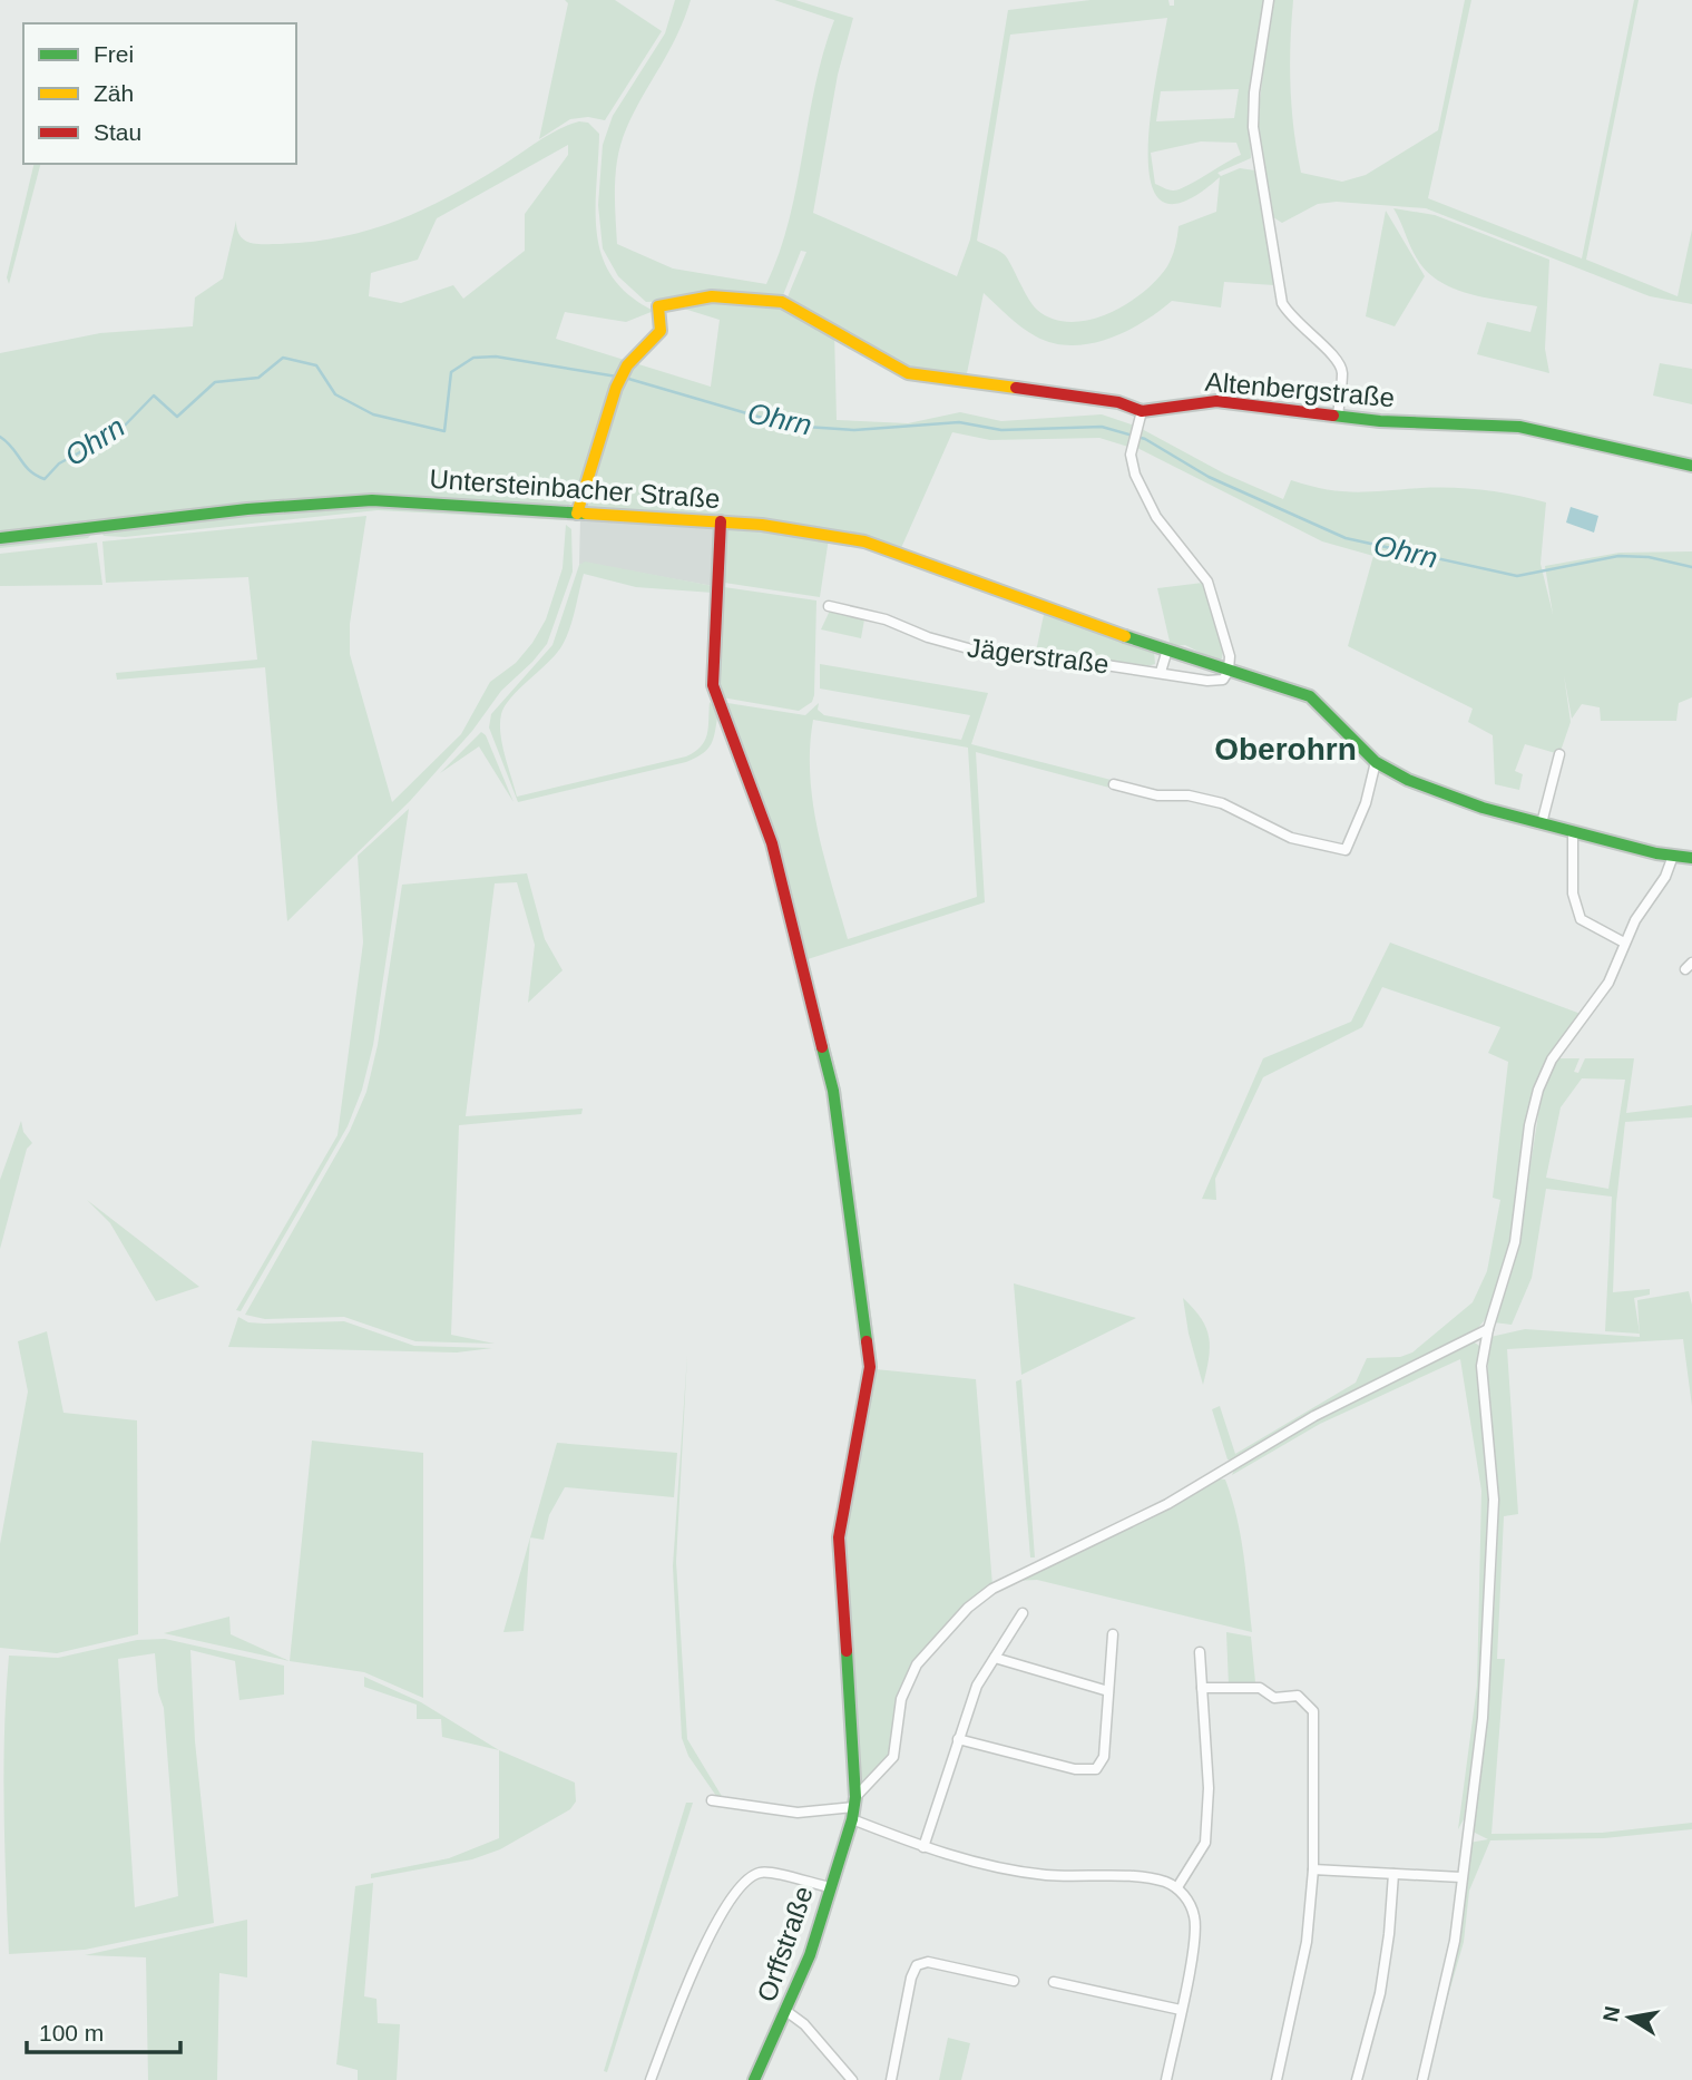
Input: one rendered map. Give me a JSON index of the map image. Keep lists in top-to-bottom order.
{
  "streets": {
    "street": [
      "Altenbergstraße",
      "Untersteinbacher Straße",
      "Jägerstraße",
      "Orffstraße"
    ]
  },
  "crossings": [
    ["Untersteinbacher Straße", "Jägerstraße"]
  ],
  "districts": ["Oberohrn"],
  "water": ["Ohrn"],
  "legend": ["Frei", "Zäh", "Stau"],
  "scale_bar": "100 m",
  "north": "left"
}
